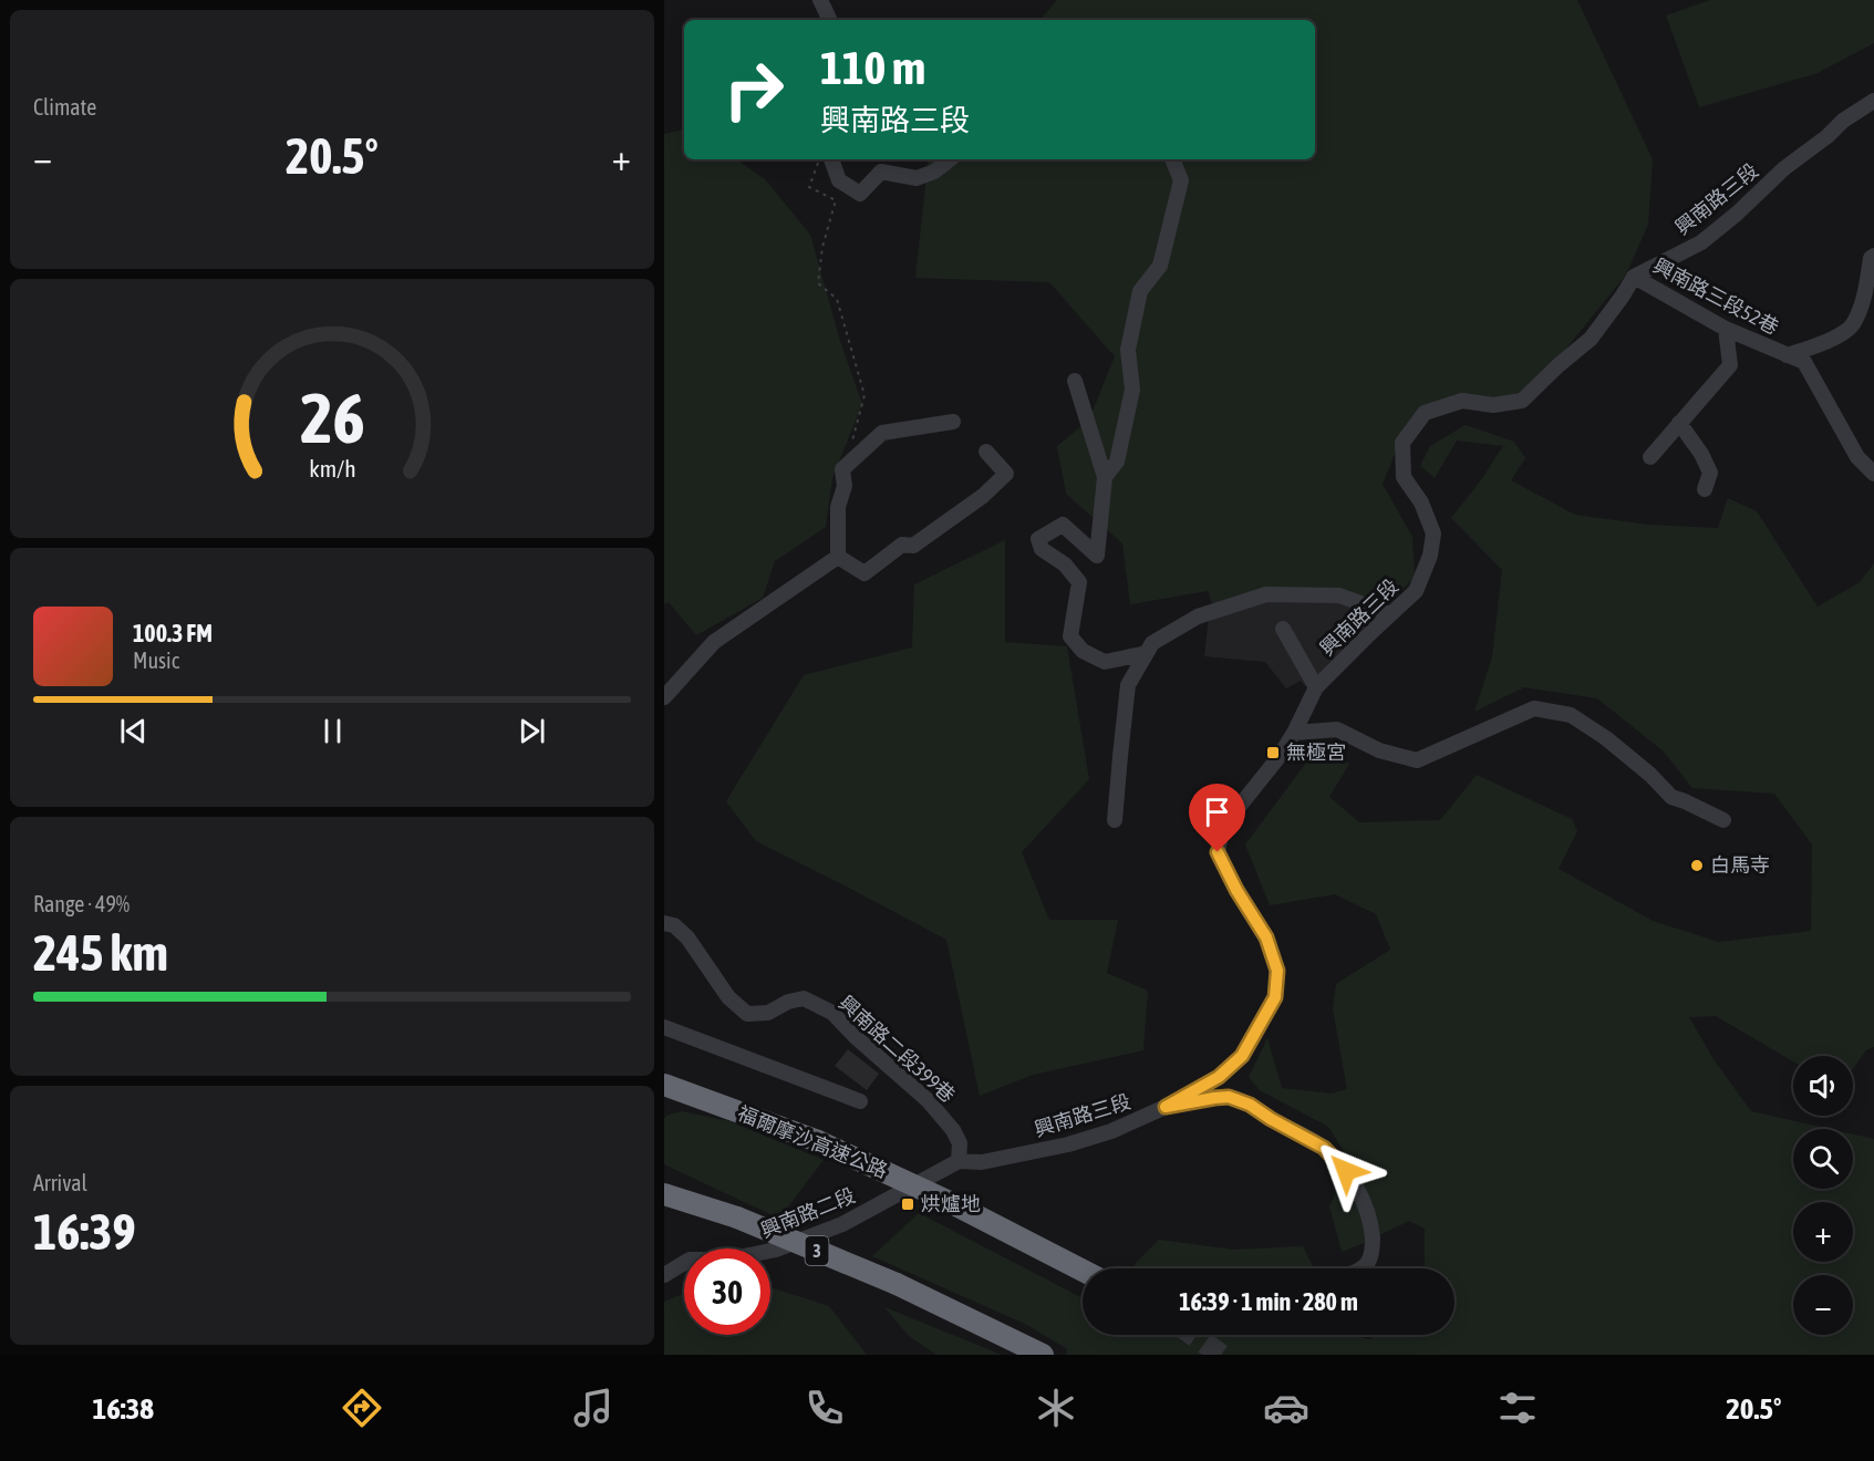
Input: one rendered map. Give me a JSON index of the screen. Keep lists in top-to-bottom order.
{
  "streets": {
    "highway": ["福爾摩沙高速公路", "3"],
    "street": [
      "興南路三段",
      "興南路三段52巷",
      "興南路二段399巷",
      "興南路二段"
    ]
  },
  "crossings": [
    ["興南路三段", "興南路三段52巷"],
    ["興南路三段", "興南路二段399巷"],
    ["興南路三段", "興南路二段"],
    ["興南路二段399巷", "興南路二段"]
  ],
  "places": {
    "transit": ["無極宮", "烘爐地"],
    "other": ["白馬寺"]
  },
  "page": {
    "tile": [
      "Climate",
      ["Range · 49%", "245 km"],
      ["Arrival", "16:39"]
    ],
    "turn": ["110 m", "興南路三段"],
    "heat": ["−", "20.5°", "+"],
    "song": ["100.3 FM", "Music"],
    "map_buttons": ["+", "−"],
    "limit": "30",
    "trip": "16:39 · 1 min · 280 m",
    "tabs": ["16:38", "20.5°"],
    "gauge": ["26", "km/h"]
  }
}
